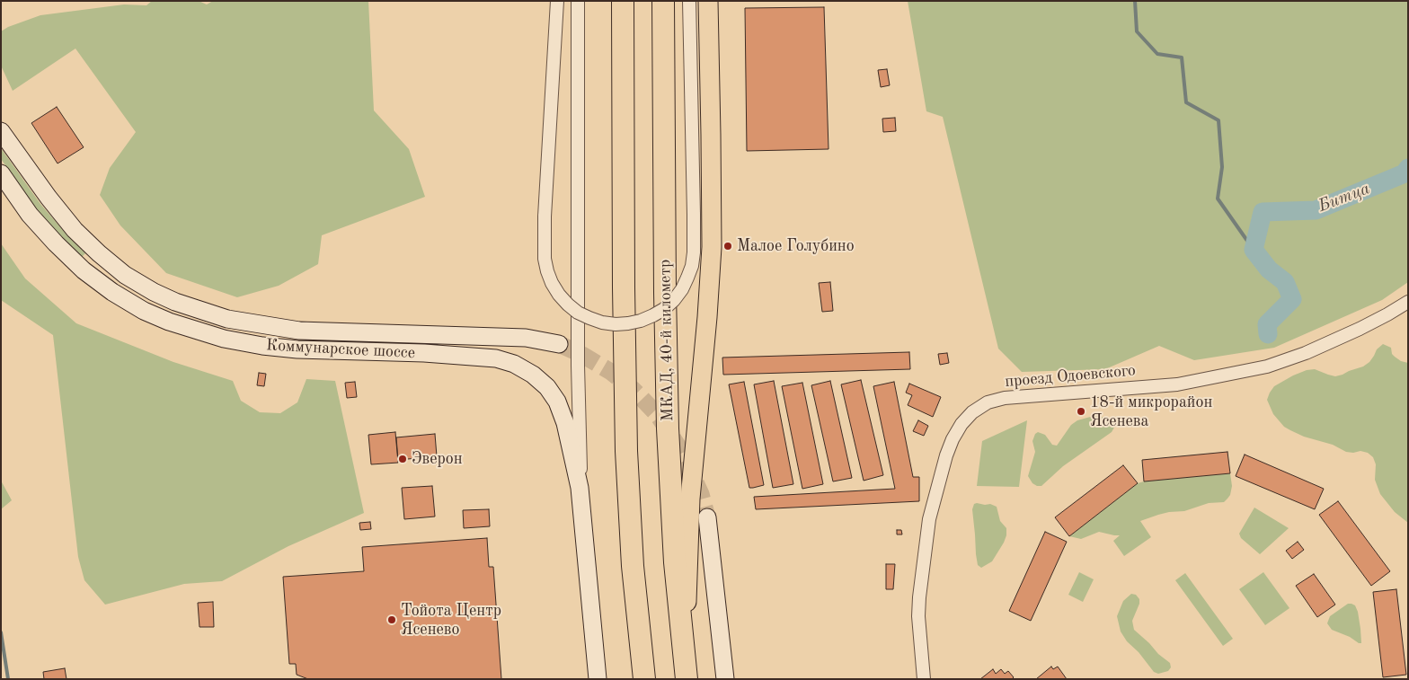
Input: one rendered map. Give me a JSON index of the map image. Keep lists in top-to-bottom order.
{
  "streets": {
    "highway": ["МКАД, 40-й километр"],
    "main road": ["Коммунарское шоссе"],
    "street": ["проезд Одоевского"]
  },
  "water": ["Битца"],
  "places": [
    "Малое Голубино",
    "18-й микрорайон Ясенева",
    "Эверон",
    "Тойота Центр Ясенево"
  ]
}
